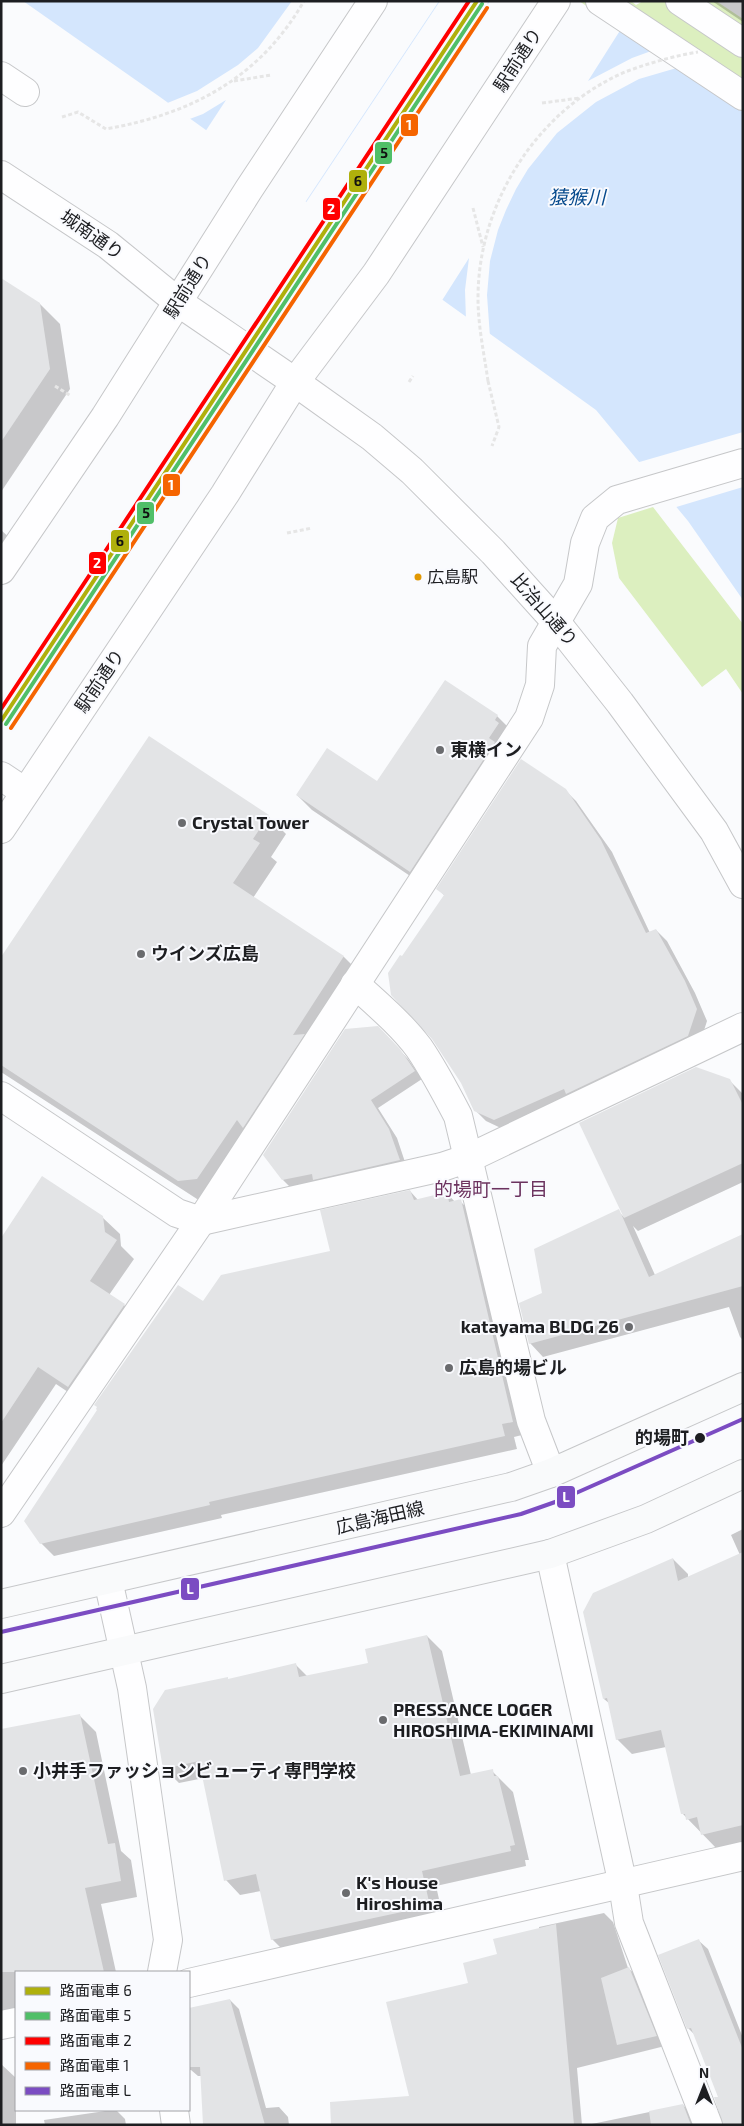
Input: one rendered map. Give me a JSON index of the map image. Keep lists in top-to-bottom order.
{
  "streets": {
    "main road": ["広島海田線"],
    "street": ["駅前通り", "城南通り", "比治山通り"]
  },
  "crossings": [
    ["駅前通り", "城南通り"],
    ["駅前通り", "比治山通り"],
    ["城南通り", "比治山通り"]
  ],
  "districts": ["的場町一丁目"],
  "water": ["猿猴川"],
  "places": [
    "広島駅",
    "東横イン",
    "Crystal Tower",
    "ウインズ広島",
    "katayama BLDG 26",
    "広島的場ビル",
    "的場町",
    "PRESSANCE LOGER HIROSHIMA-EKIMINAMI",
    "小井手ファッションビューティ専門学校",
    "K's House Hiroshima"
  ],
  "lines": [
    "tram line 6",
    "tram line 2",
    "tram line 5",
    "tram line 1",
    "tram line L"
  ],
  "legend": [
    "路面電車 6",
    "路面電車 5",
    "路面電車 2",
    "路面電車 1",
    "路面電車 L"
  ],
  "north": "top"
}
